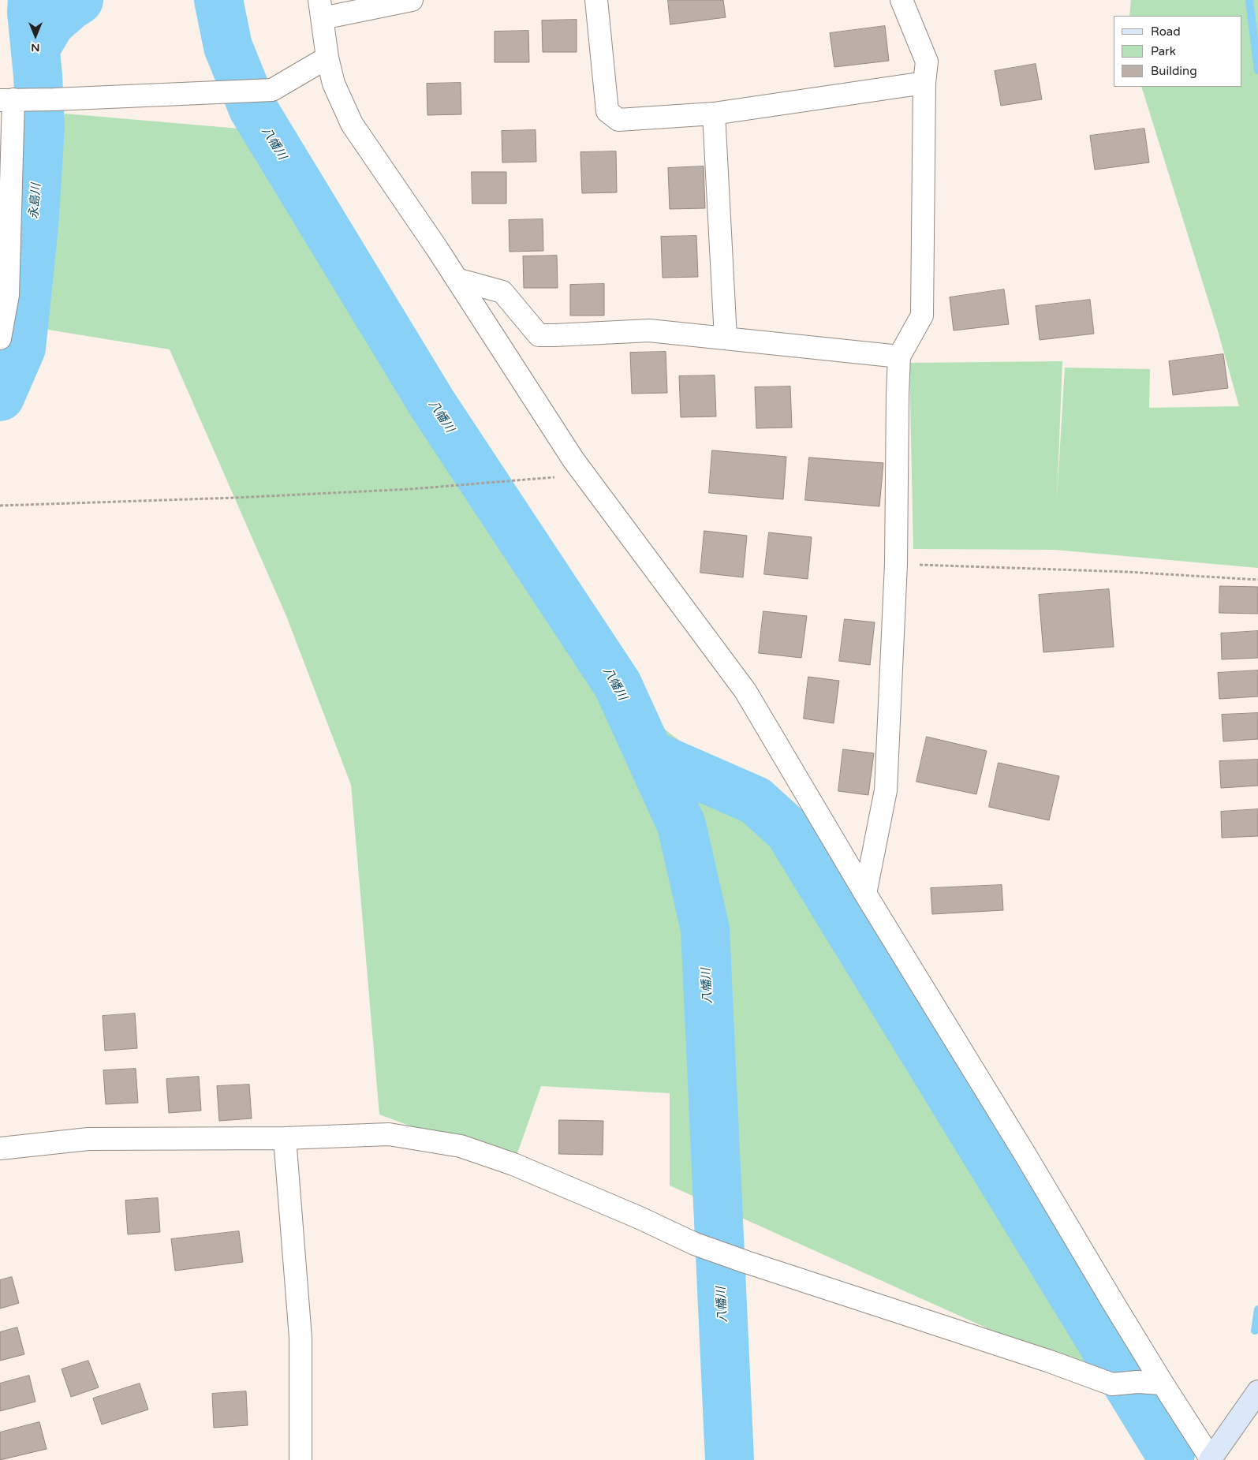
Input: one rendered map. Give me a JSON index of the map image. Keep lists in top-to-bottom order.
{
  "water": ["八幡川", "永島川"],
  "legend": ["Road", "Park", "Building"],
  "north": "bottom"
}
